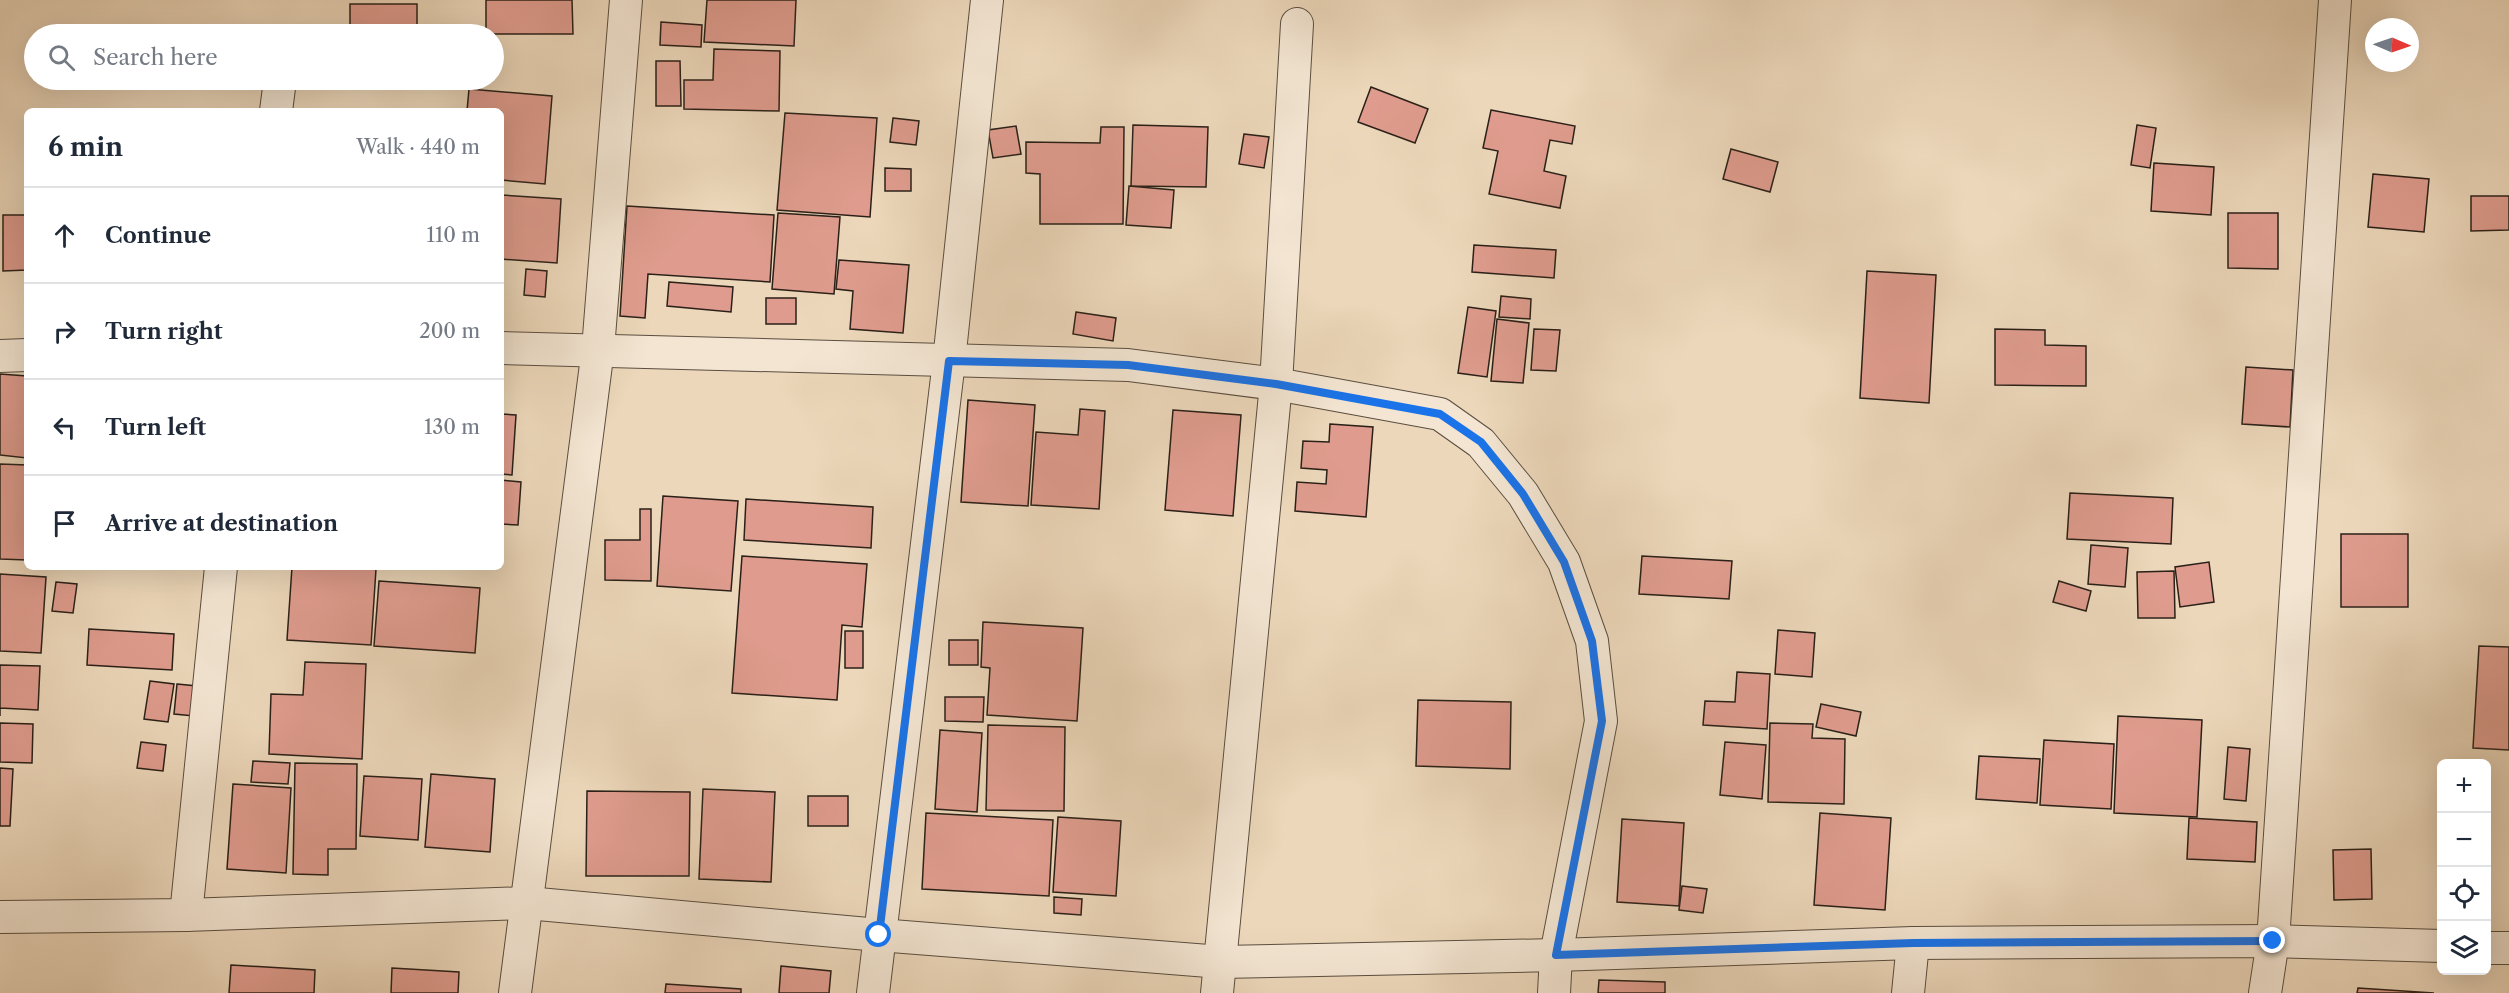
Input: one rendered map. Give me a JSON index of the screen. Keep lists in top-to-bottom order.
{
  "north": "right",
  "page": {
    "search": "Search here",
    "heading": ["6 min", "Walk · 440 m"],
    "list": [
      ["Continue", "110 m"],
      ["Turn right", "200 m"],
      ["Turn left", "130 m"],
      "Arrive at destination"
    ],
    "map_buttons": ["+", "−"]
  }
}
